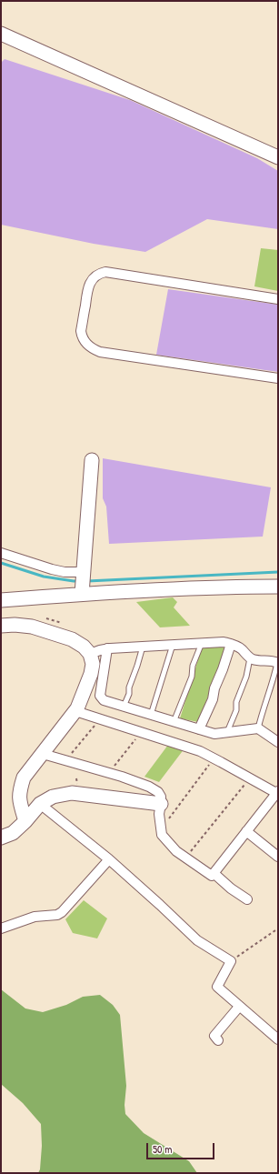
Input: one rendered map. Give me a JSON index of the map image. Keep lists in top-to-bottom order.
{
  "scale_bar": "50 m"
}
